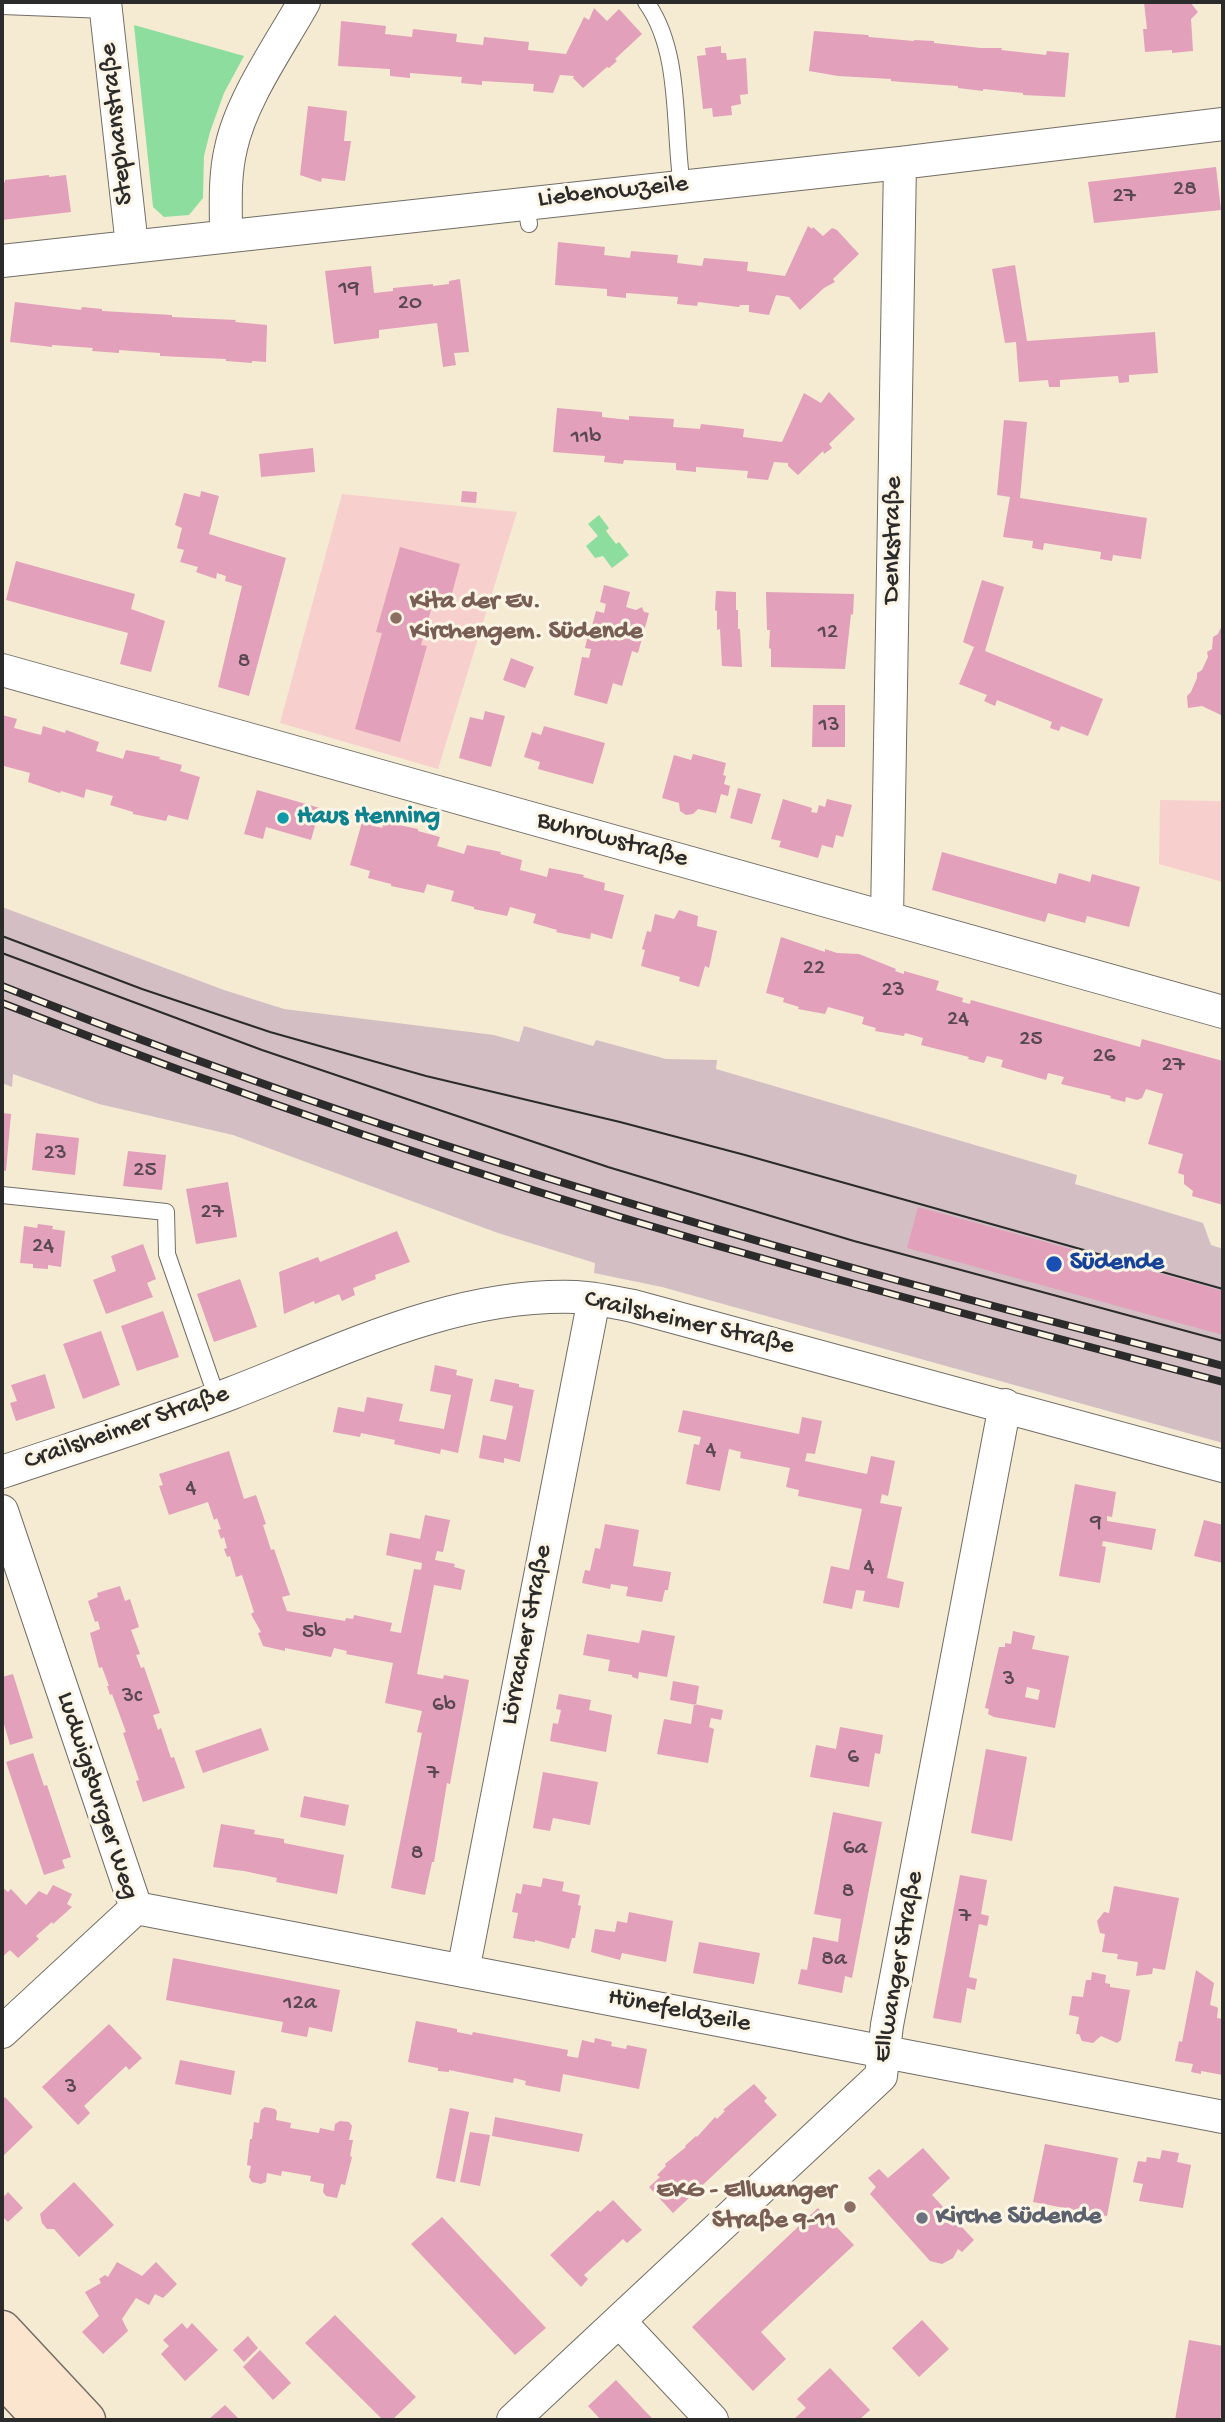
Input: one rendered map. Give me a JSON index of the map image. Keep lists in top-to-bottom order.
{
  "streets": {
    "street": [
      "Stephanstraße",
      "Liebenowzeile",
      "Denkstraße",
      "Buhrowstraße",
      "Crailsheimer Straße",
      "Lörracher Straße",
      "Ludwigsburger Weg",
      "Ellwanger Straße",
      "Hünefeldzeile"
    ]
  },
  "crossings": [
    ["Stephanstraße", "Liebenowzeile"],
    ["Liebenowzeile", "Denkstraße"],
    ["Denkstraße", "Buhrowstraße"],
    ["Crailsheimer Straße", "Lörracher Straße"],
    ["Crailsheimer Straße", "Ellwanger Straße"],
    ["Lörracher Straße", "Hünefeldzeile"],
    ["Ludwigsburger Weg", "Hünefeldzeile"],
    ["Ellwanger Straße", "Hünefeldzeile"]
  ],
  "places": [
    "Kita der Ev. Kirchengem. Südende",
    "Haus Henning",
    "Südende",
    "EKG - Ellwanger Straße 9-11",
    "Kirche Südende"
  ],
  "house_numbers": [
    "28",
    "27",
    "19",
    "20",
    "11b",
    "12",
    "8",
    "13",
    "22",
    "23",
    "24",
    "25",
    "26",
    "27",
    "23",
    "25",
    "27",
    "24",
    "4",
    "4",
    "9",
    "4",
    "5b",
    "3",
    "3c",
    "6b",
    "6",
    "7",
    "6a",
    "8",
    "8",
    "7",
    "8a",
    "12a",
    "3"
  ]
}
